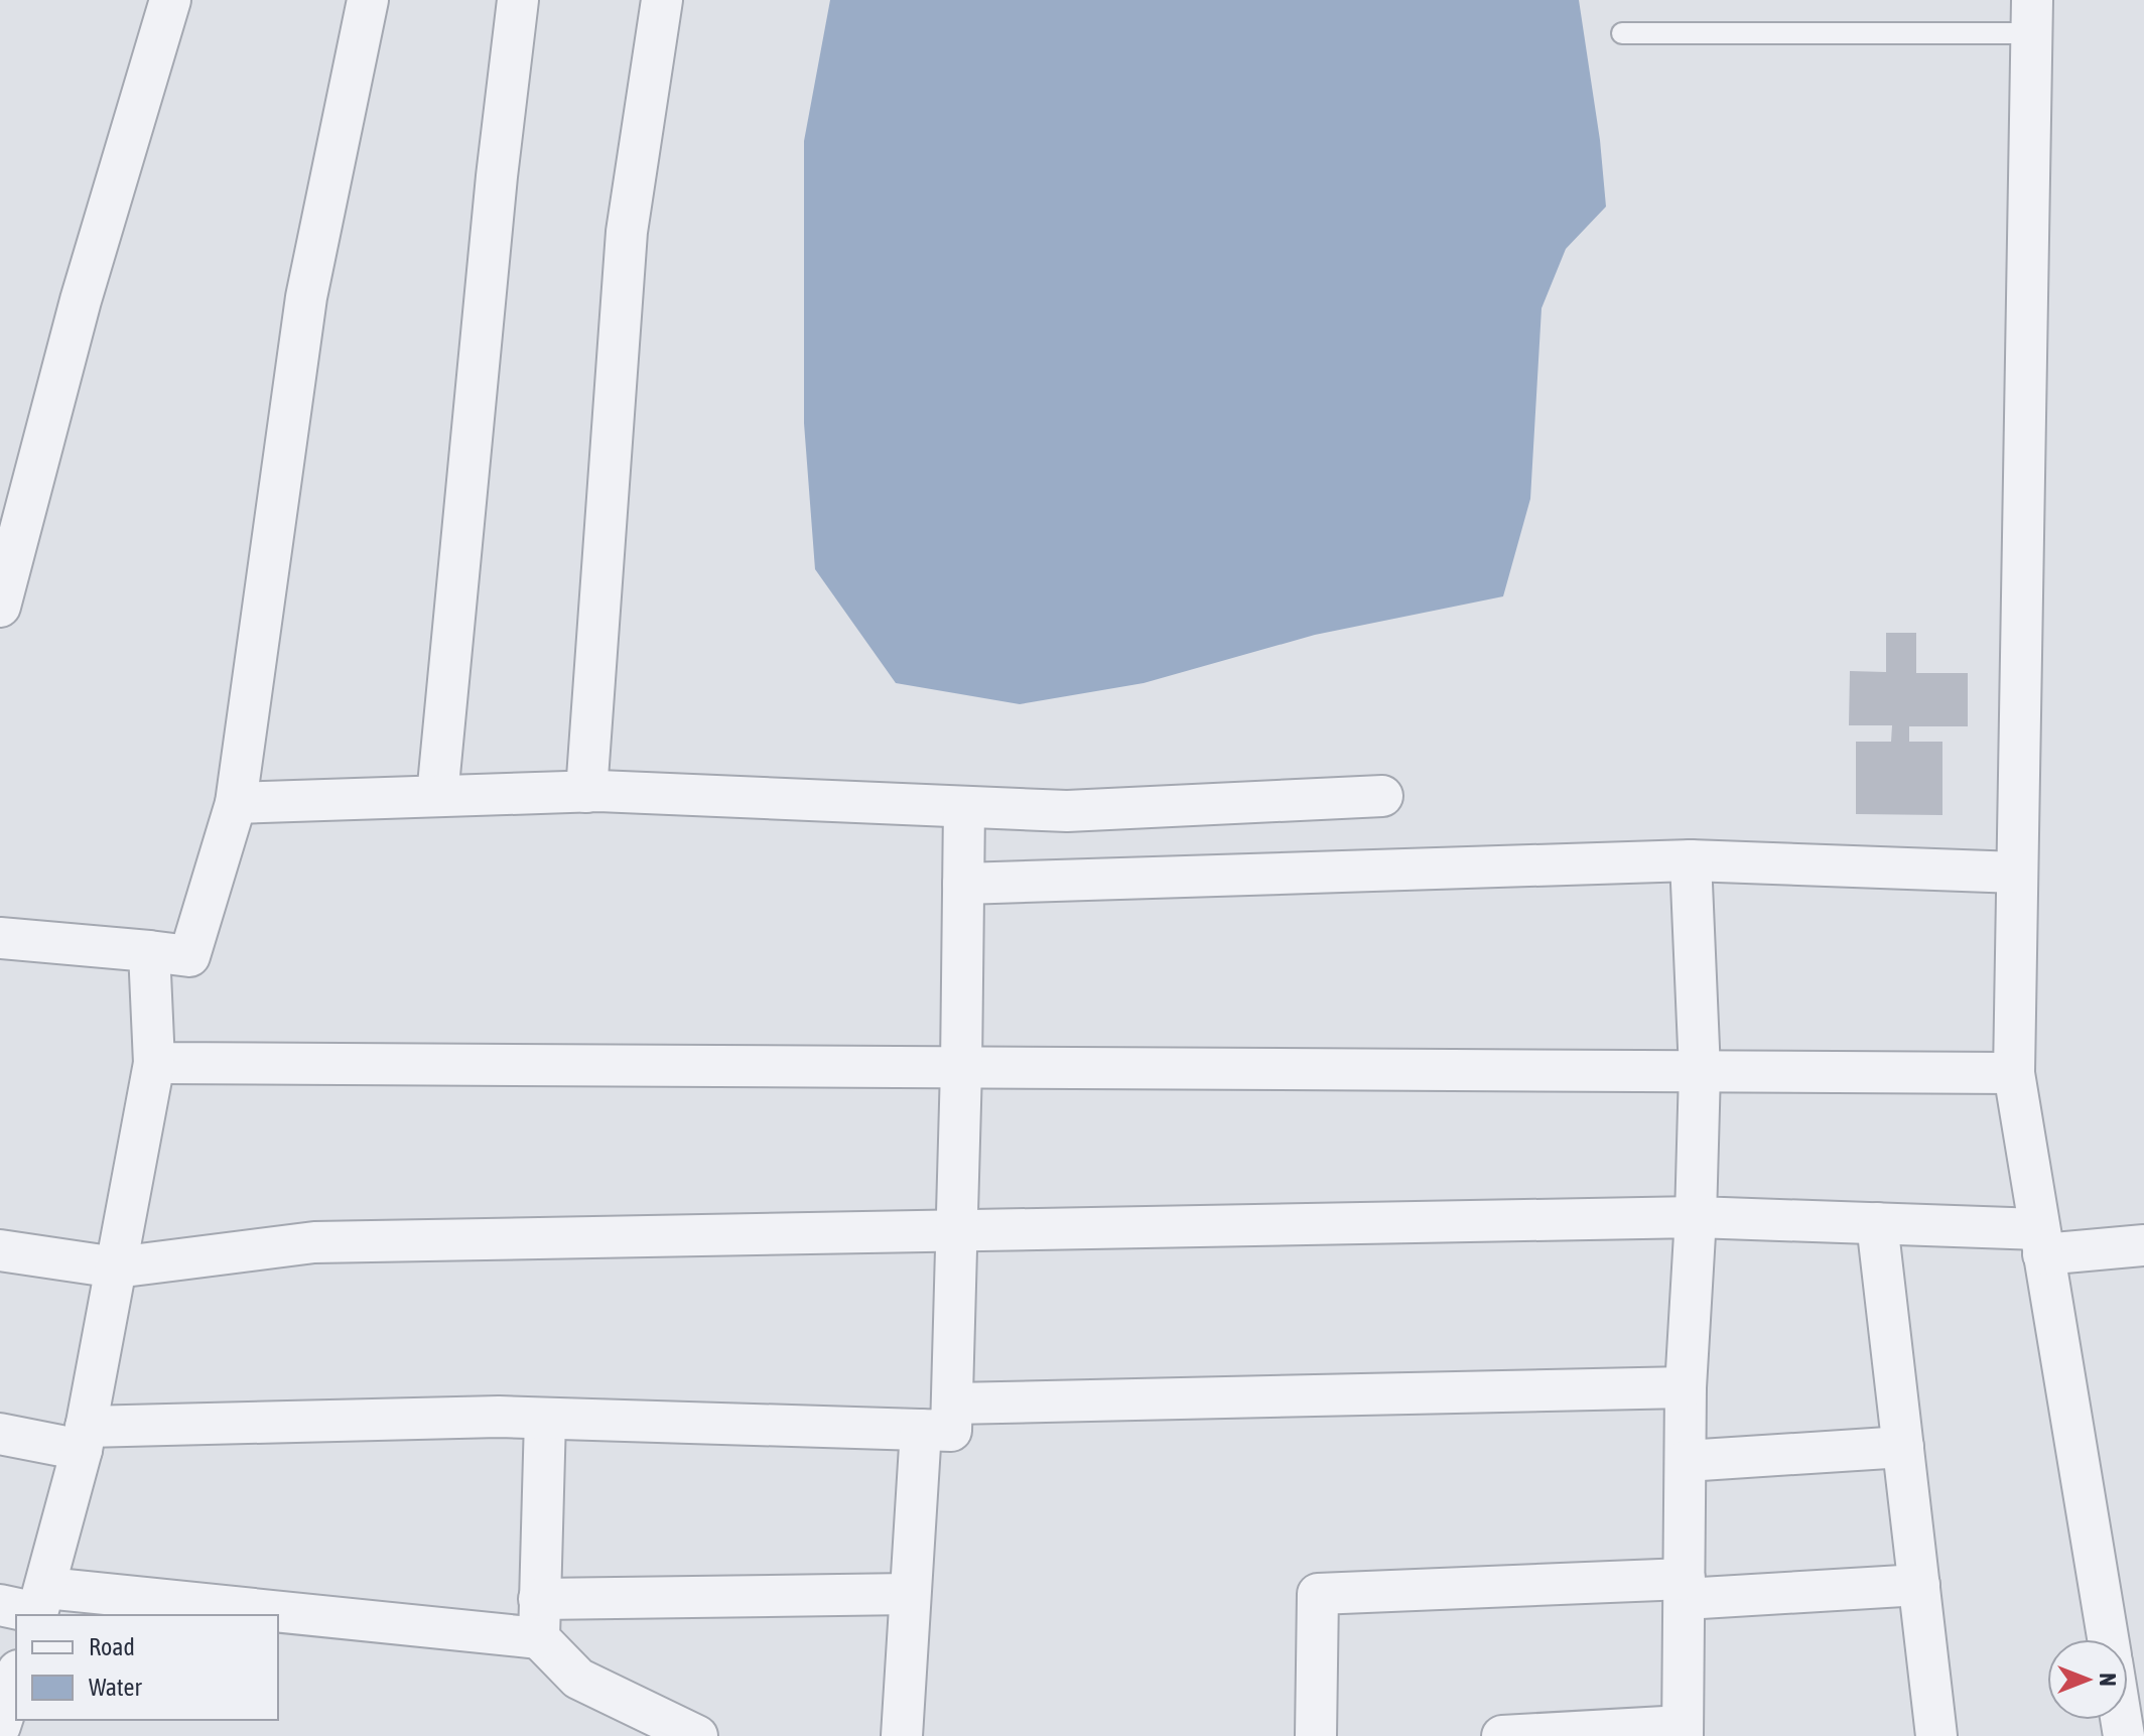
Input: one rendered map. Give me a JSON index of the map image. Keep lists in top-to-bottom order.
{
  "legend": ["Road", "Water"],
  "north": "right"
}
